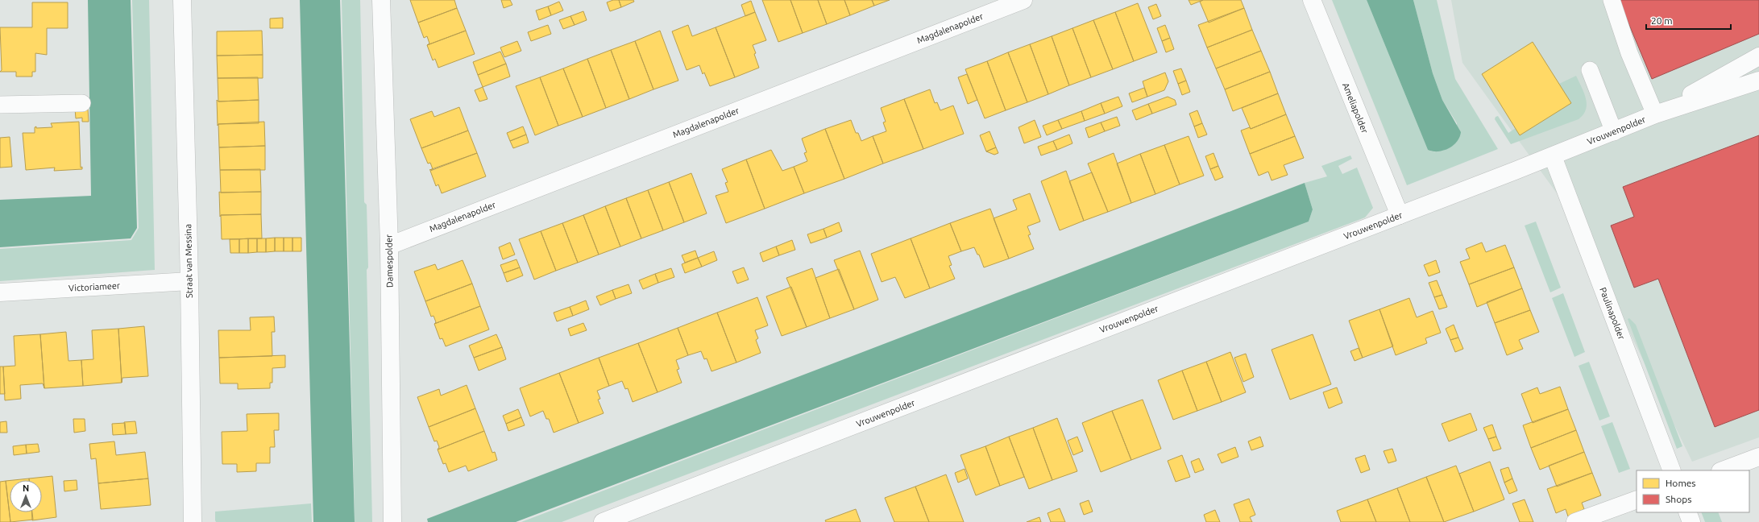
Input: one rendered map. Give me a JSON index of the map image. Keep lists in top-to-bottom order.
{
  "streets": {
    "street": [
      "Magdalenapolder",
      "Ameliapolder",
      "Vrouwenpolder",
      "Straat van Messina",
      "Damespolder",
      "Victoriameer",
      "Paulinapolder"
    ]
  },
  "crossings": [
    ["Magdalenapolder", "Damespolder"],
    ["Ameliapolder", "Vrouwenpolder"],
    ["Vrouwenpolder", "Paulinapolder"],
    ["Straat van Messina", "Victoriameer"]
  ],
  "legend": ["Homes", "Shops"],
  "scale_bar": "20 m",
  "north": "top"
}
